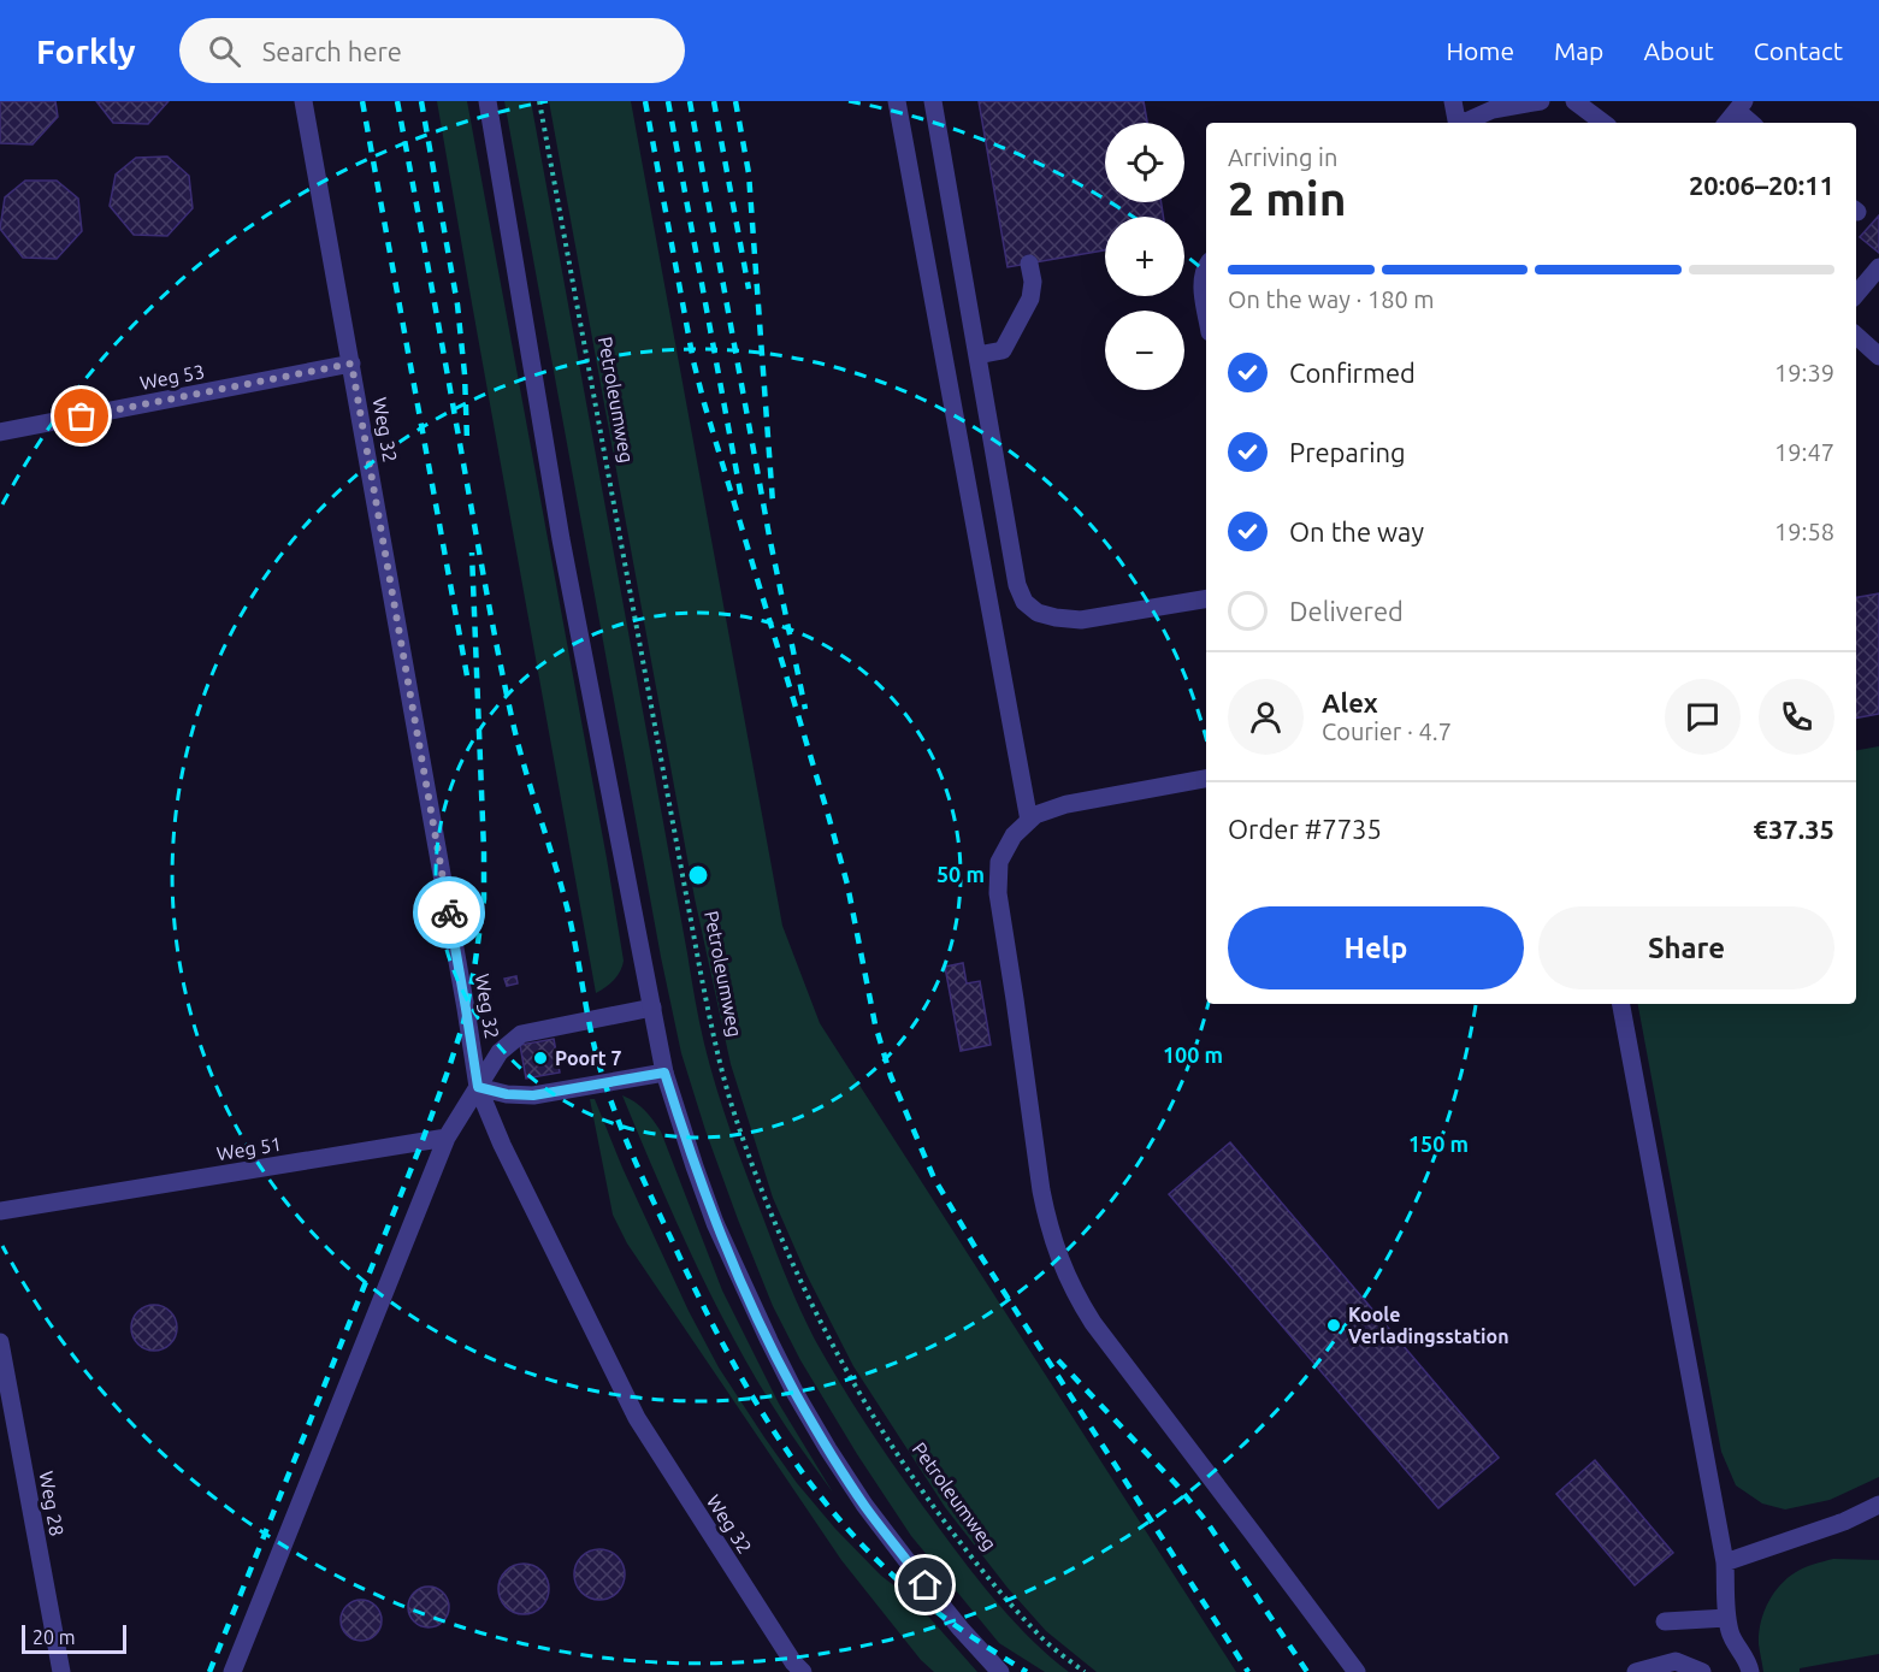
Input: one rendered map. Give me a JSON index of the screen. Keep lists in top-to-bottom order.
{
  "streets": {
    "street": [
      "Weg 53",
      "Weg 32",
      "Weg 51",
      "Weg 28"
    ],
    "path": ["Petroleumweg"]
  },
  "crossings": [
    ["Weg 53", "Weg 32"]
  ],
  "places": ["Poort 7", "Koole Verladingsstation"],
  "scale_bar": "20 m",
  "page": {
    "header": "Forkly",
    "search": "Search here",
    "nav": [
      "Home",
      "Map",
      "About",
      "Contact"
    ],
    "map_buttons": ["+", "−"],
    "heading": ["2 min", "Arriving in", "20:06–20:11"],
    "panel": [
      "Alex",
      "Courier · 4.7",
      "Order #7735",
      "€37.35"
    ],
    "bar": "On the way · 180 m",
    "list": [
      ["Confirmed", "19:39"],
      ["Preparing", "19:47"],
      ["On the way", "19:58"],
      "Delivered"
    ],
    "buttons": ["Help", "Share"],
    "scale": "20 m"
  },
  "rings": ["50 m", "100 m", "150 m"]
}
